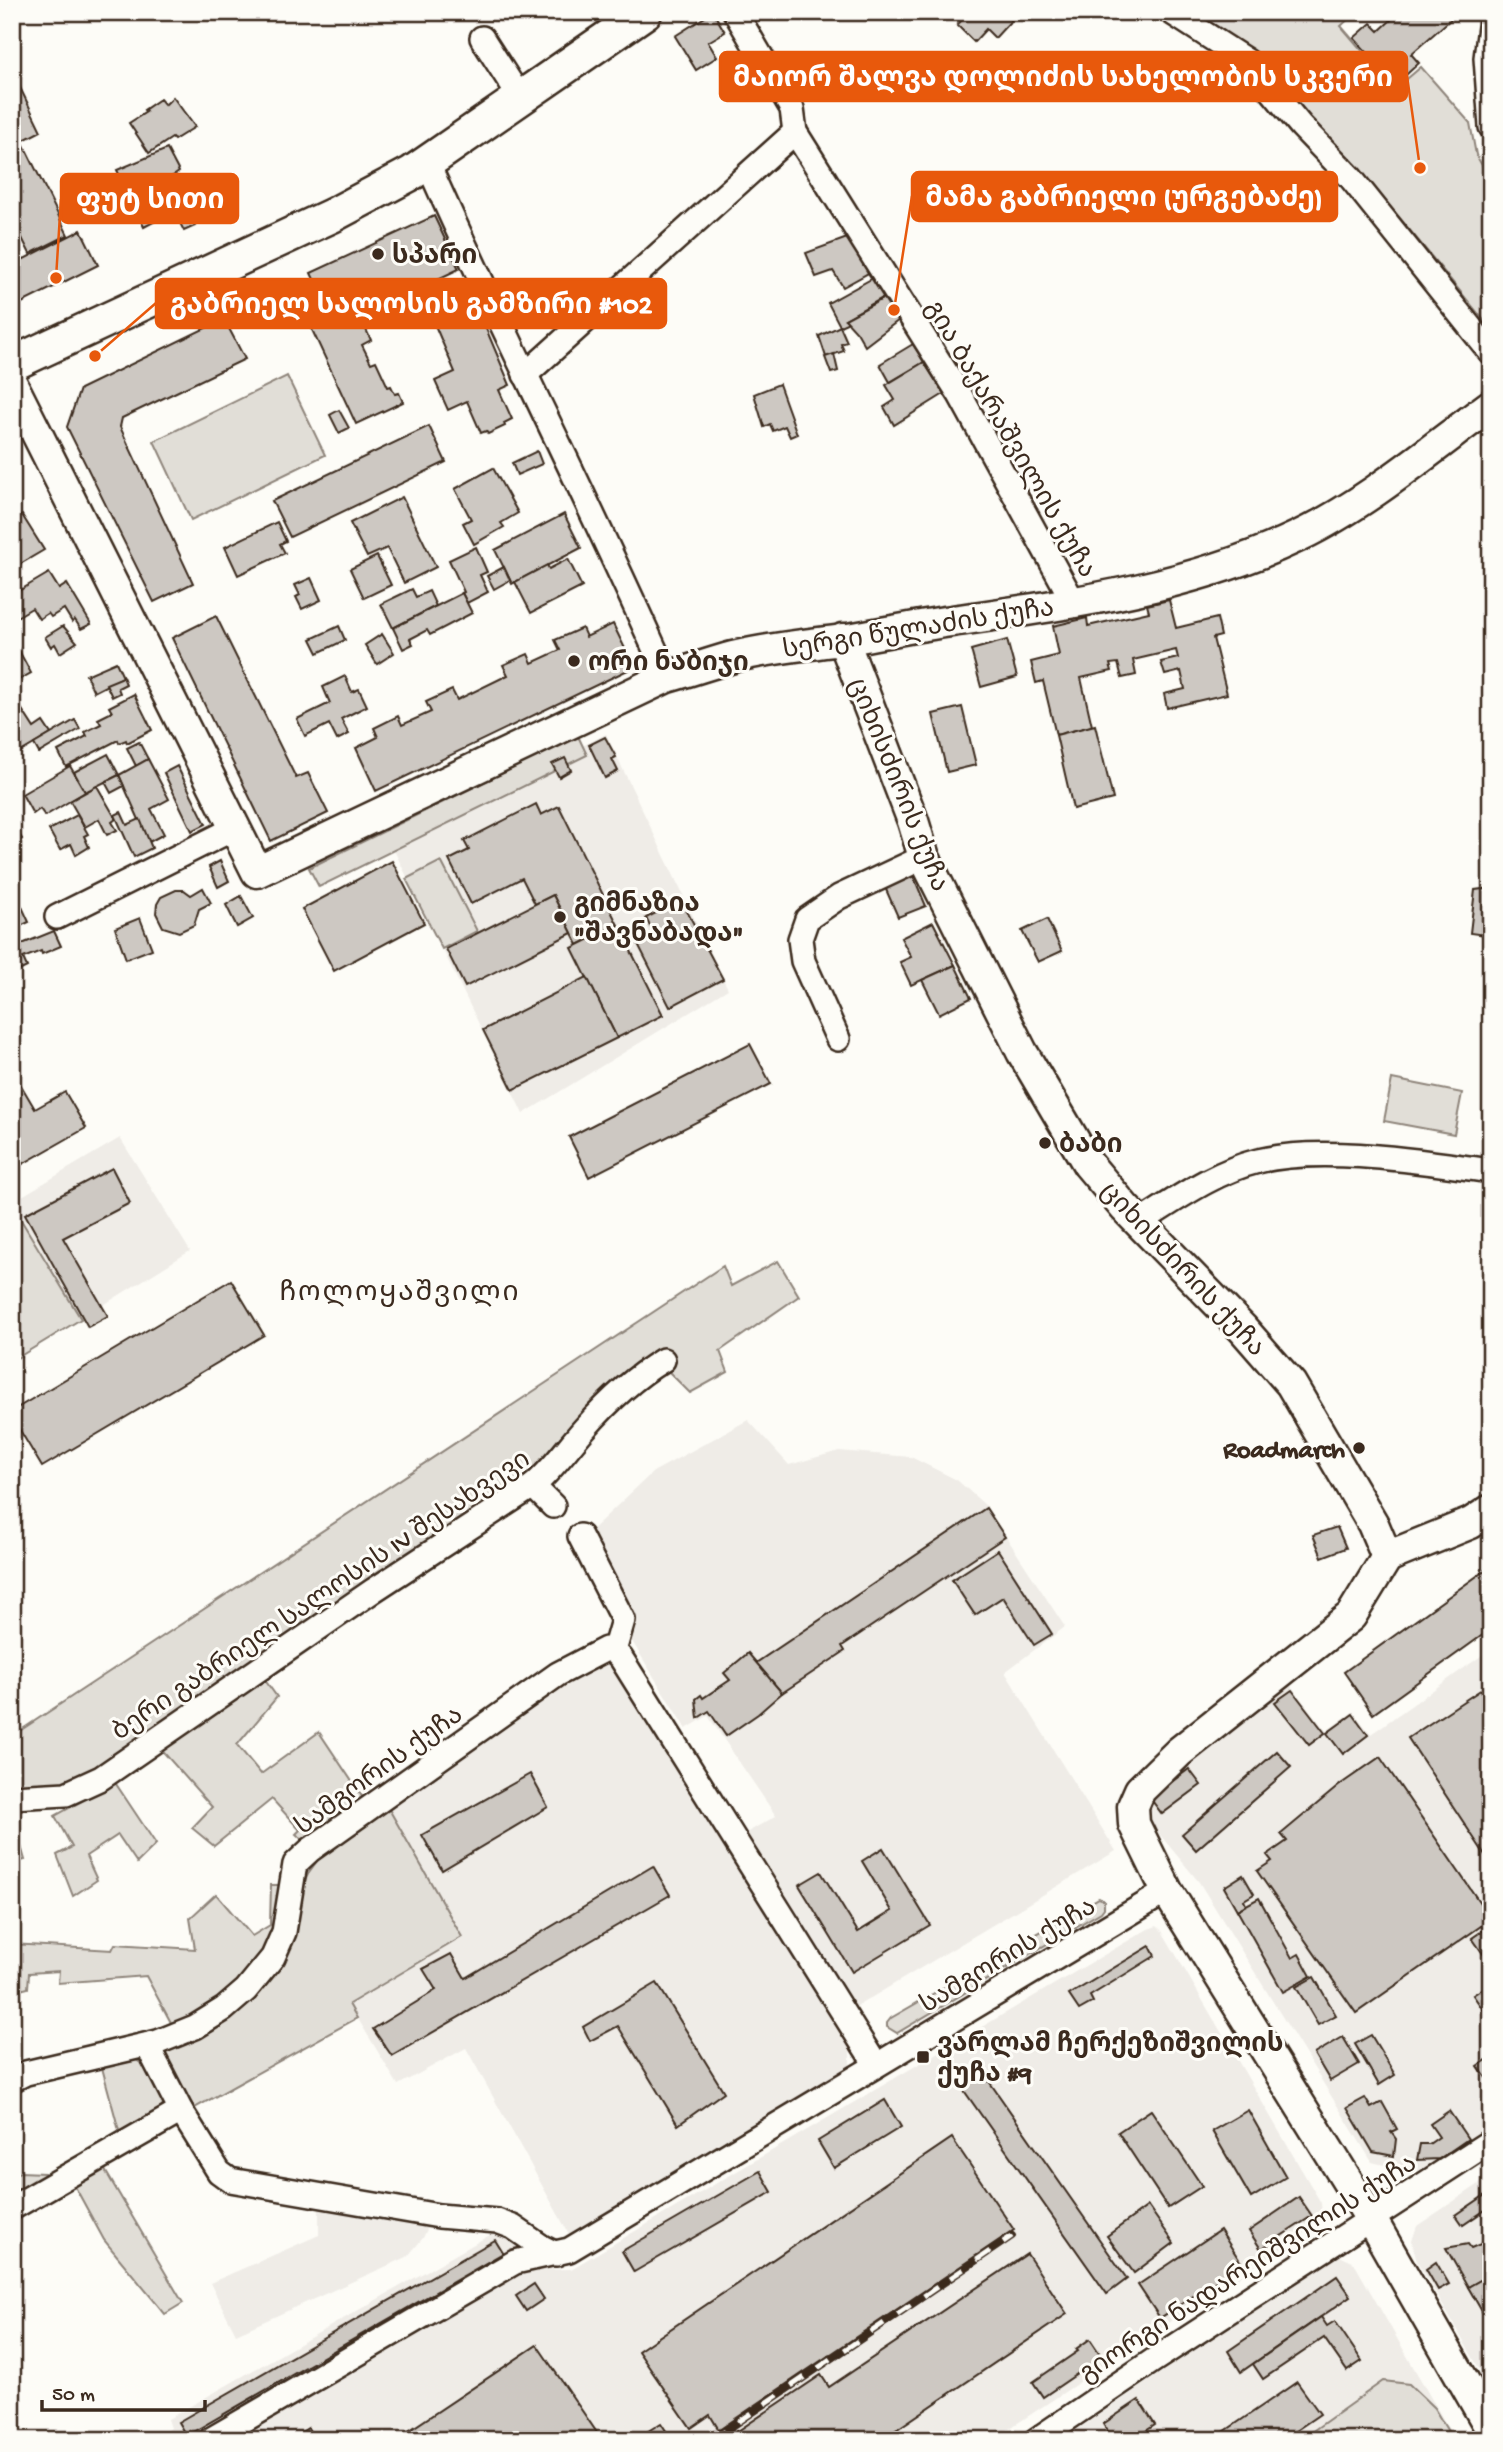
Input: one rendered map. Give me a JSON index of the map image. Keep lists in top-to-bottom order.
{
  "streets": {
    "street": [
      "გია ბაქარაშვილის ქუჩა",
      "სერგი წულაძის ქუჩა",
      "ციხისძირის ქუჩა",
      "ბერი გაბრიელ სალოსის IV შესახვევი",
      "სამგორის ქუჩა",
      "გიორგი ნადარეიშვილის ქუჩა"
    ]
  },
  "crossings": [
    ["გია ბაქარაშვილის ქუჩა", "სერგი წულაძის ქუჩა"],
    ["სერგი წულაძის ქუჩა", "ციხისძირის ქუჩა"]
  ],
  "districts": ["ჩოლოყაშვილი"],
  "places": {
    "other": [
      "მაიორ შალვა დოლიძის სახელობის სკვერი",
      "სპარი",
      "ფუტ სითი",
      "მამა გაბრიელი (ურგებაძე)",
      "გაბრიელ სალოსის გამზირი #102",
      "ორი ნაბიჯი",
      "გიმნაზია \"შავნაბადა\"",
      "ბაბი",
      "Roadmarch"
    ],
    "transit": ["ვარლამ ჩერქეზიშვილის ქუჩა #9"]
  },
  "scale_bar": "50 m"
}
